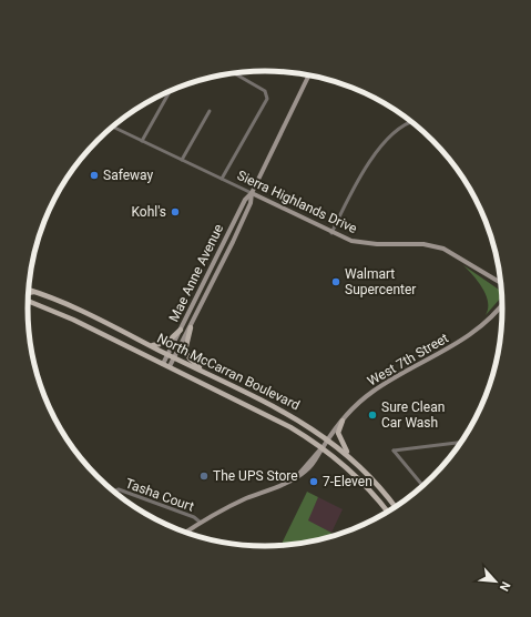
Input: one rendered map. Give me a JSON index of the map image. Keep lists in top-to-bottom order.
{
  "streets": {
    "main road": [
      "Sierra Highlands Drive",
      "Mae Anne Avenue",
      "West 7th Street",
      "North McCarran Boulevard"
    ],
    "street": ["Tasha Court"]
  },
  "crossings": [
    ["Sierra Highlands Drive", "Mae Anne Avenue"],
    ["Mae Anne Avenue", "North McCarran Boulevard"],
    ["West 7th Street", "North McCarran Boulevard"],
    ["West 7th Street", "Tasha Court"]
  ],
  "places": [
    "Safeway",
    "Kohl's",
    "Walmart Supercenter",
    "Sure Clean Car Wash",
    "The UPS Store",
    "7-Eleven"
  ],
  "north": "bottom right"
}
